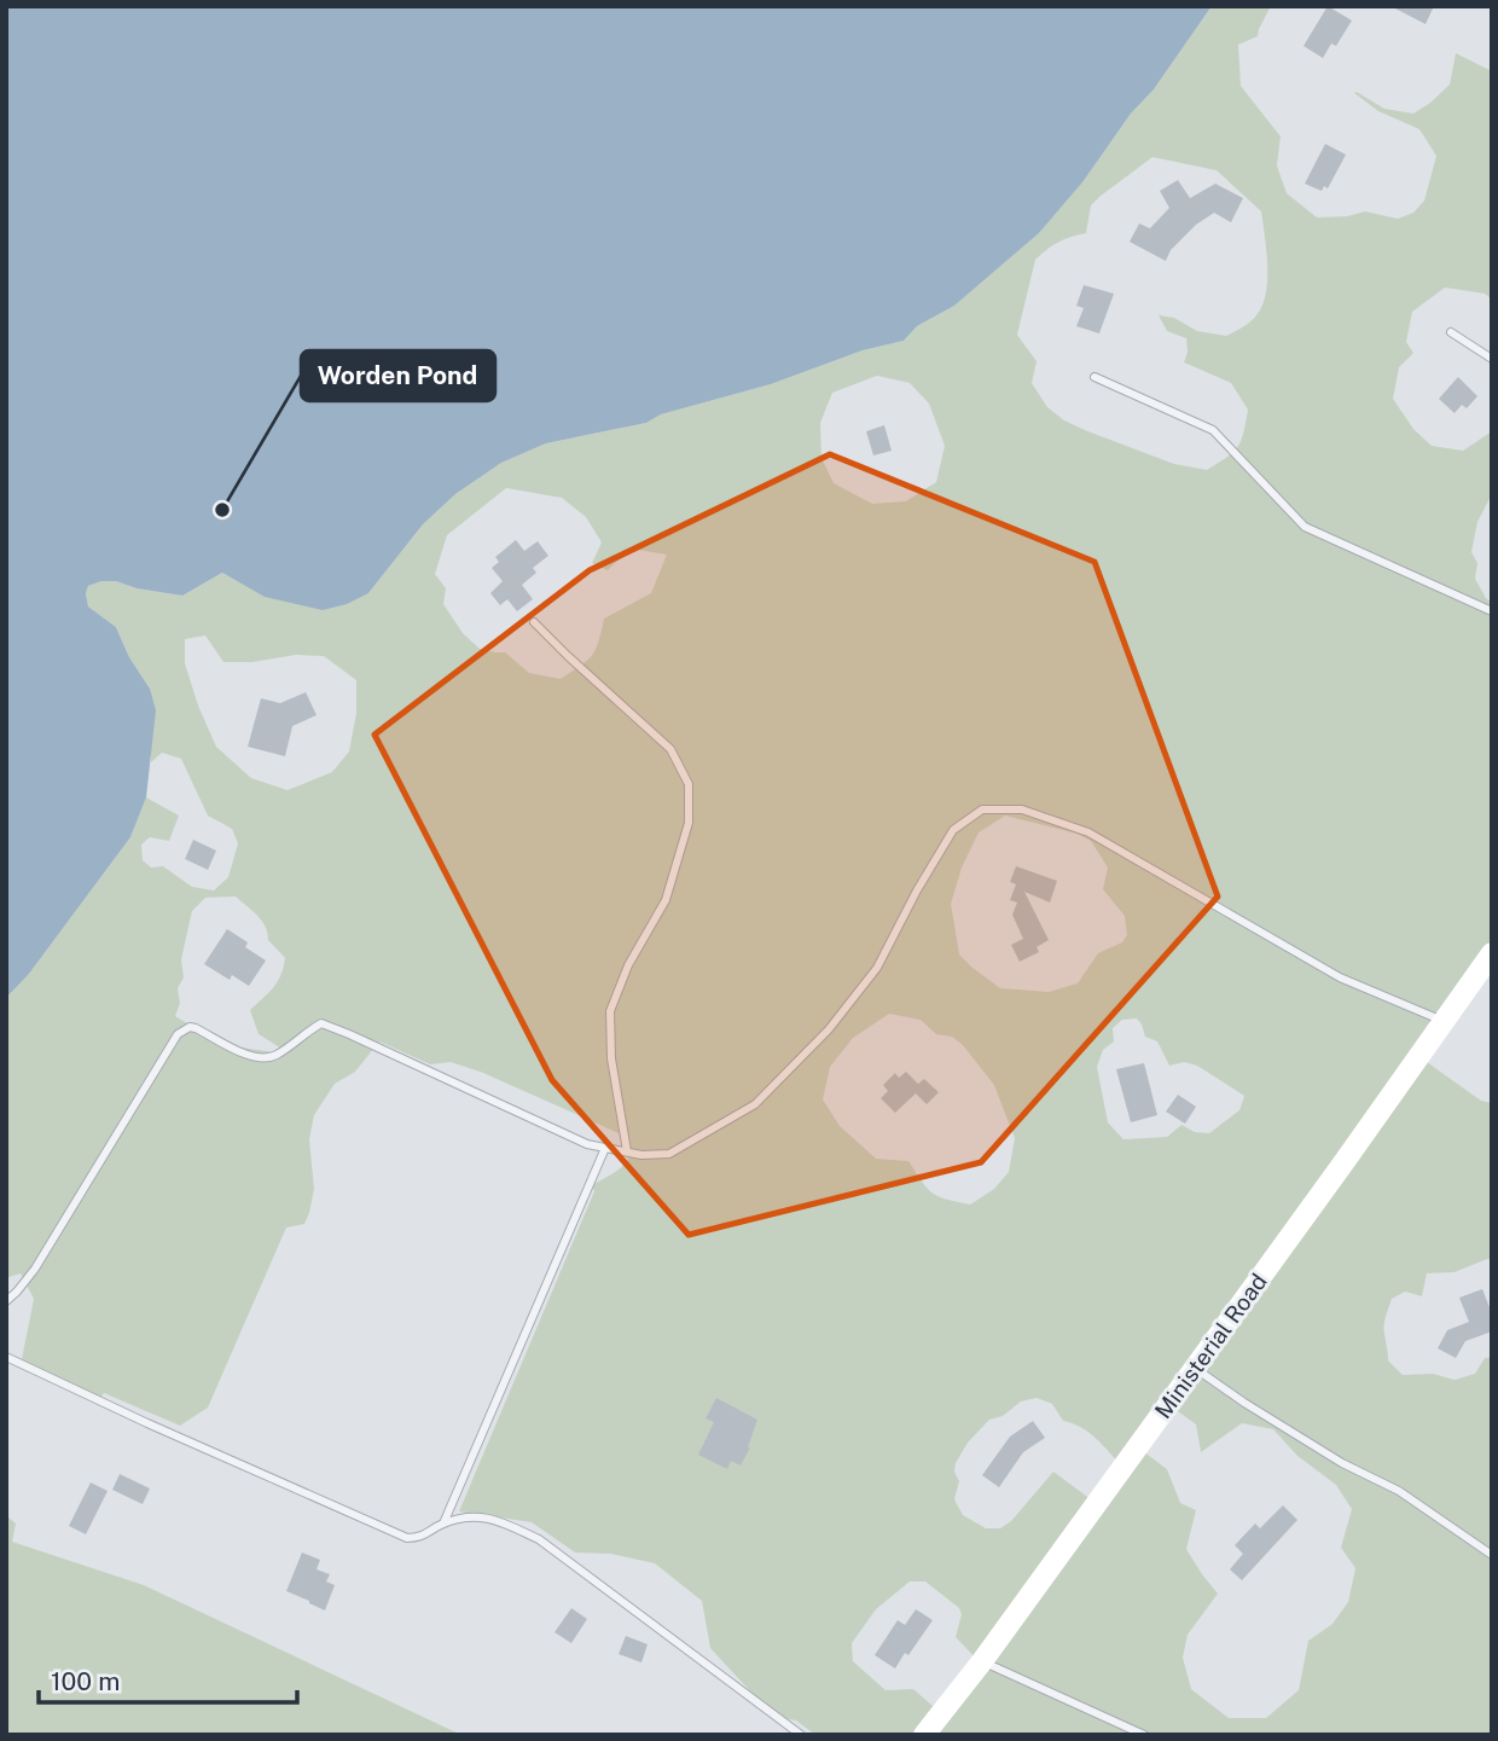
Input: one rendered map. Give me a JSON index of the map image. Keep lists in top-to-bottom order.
{
  "streets": {
    "main road": ["Ministerial Road"]
  },
  "places": ["Worden Pond"],
  "scale_bar": "100 m"
}
